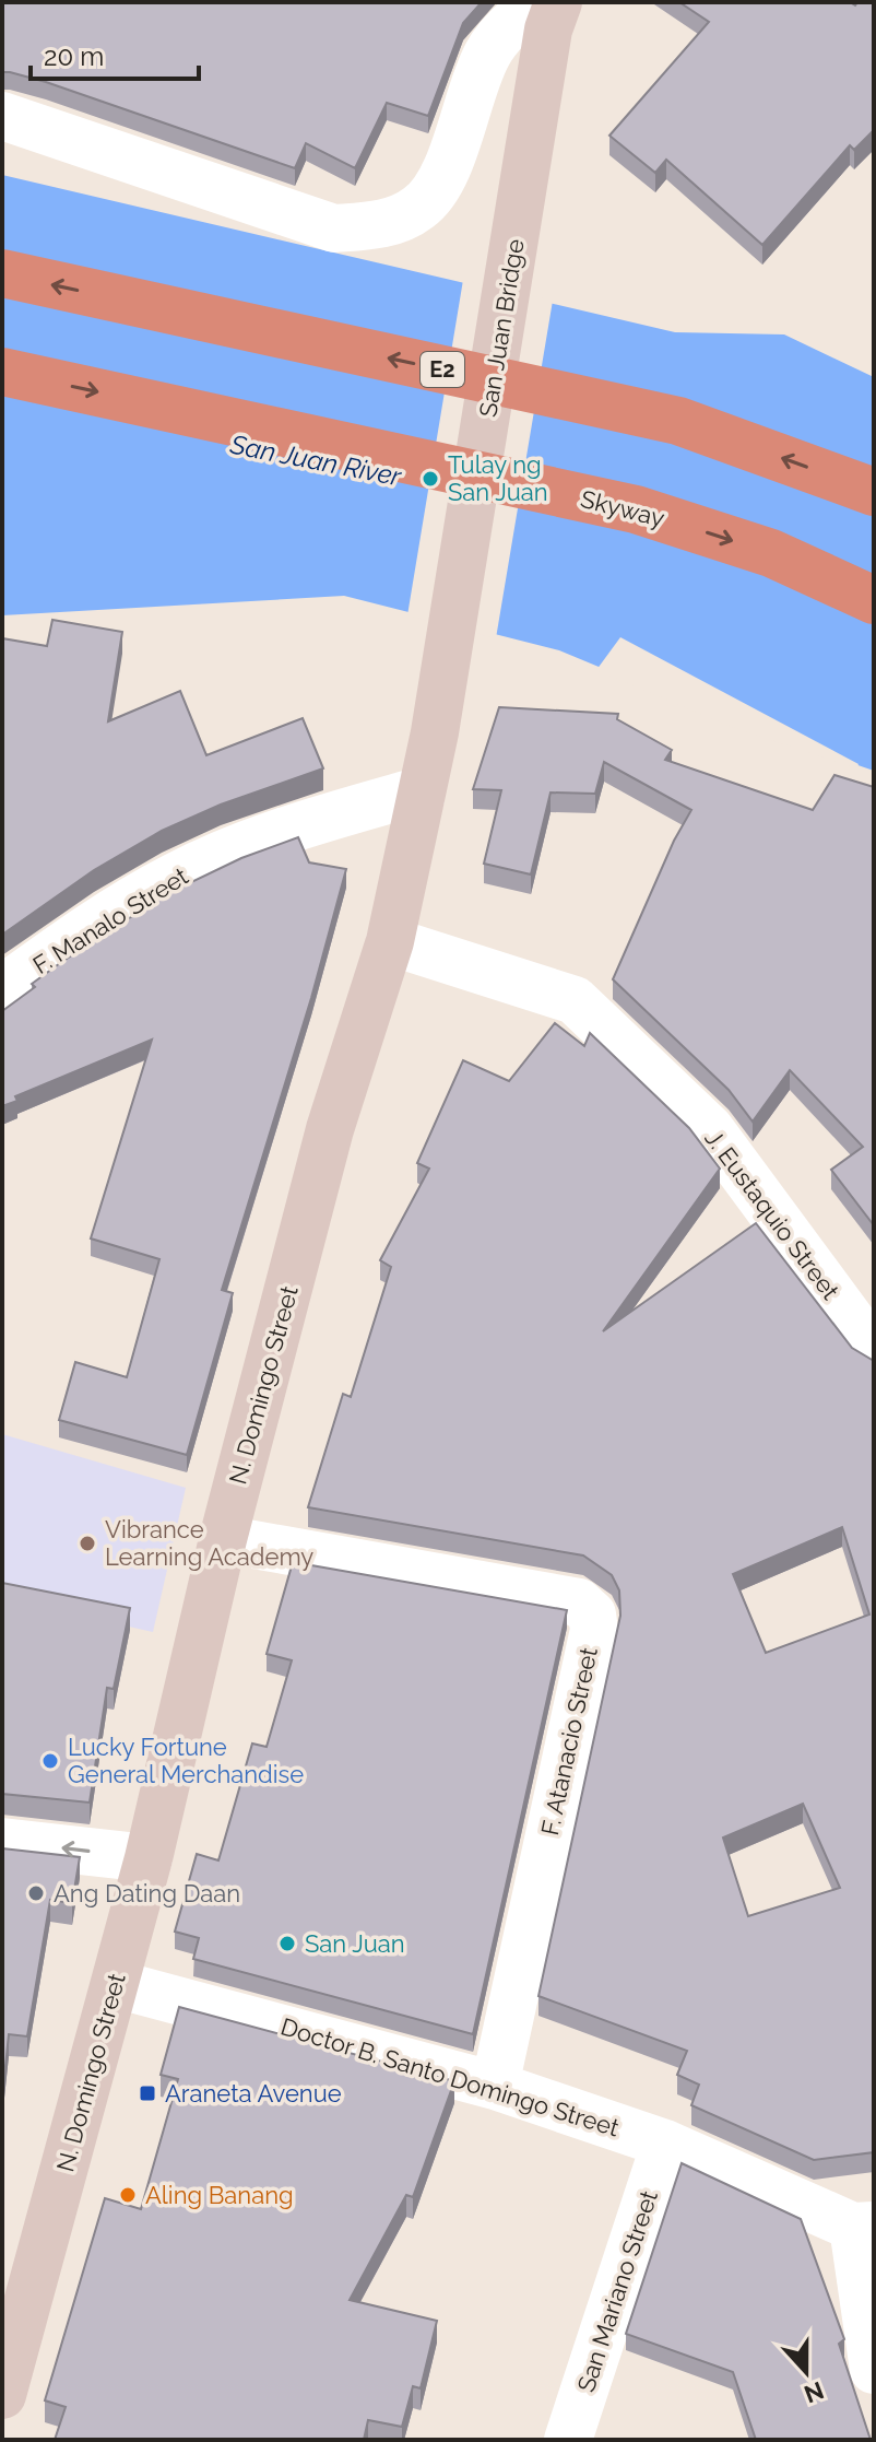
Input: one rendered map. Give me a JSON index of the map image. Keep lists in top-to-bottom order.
{
  "streets": {
    "highway": ["E2", "Skyway"],
    "main road": ["San Juan Bridge", "N. Domingo Street"],
    "street": [
      "F. Manalo Street",
      "J. Eustaquio Street",
      "F. Atanacio Street",
      "Doctor B. Santo Domingo Street",
      "San Mariano Street"
    ]
  },
  "crossings": [
    ["San Juan Bridge", "N. Domingo Street"],
    ["F. Manalo Street", "N. Domingo Street"],
    ["J. Eustaquio Street", "N. Domingo Street"],
    ["N. Domingo Street", "F. Atanacio Street"],
    ["N. Domingo Street", "Doctor B. Santo Domingo Street"],
    ["F. Atanacio Street", "Doctor B. Santo Domingo Street"],
    ["Doctor B. Santo Domingo Street", "San Mariano Street"]
  ],
  "water": ["San Juan River"],
  "places": {
    "other": [
      "Tulay ng San Juan",
      "Vibrance Learning Academy",
      "Lucky Fortune General Merchandise",
      "Ang Dating Daan",
      "San Juan",
      "Aling Banang"
    ],
    "transit": ["Araneta Avenue"]
  },
  "scale_bar": "20 m",
  "north": "bottom"
}
